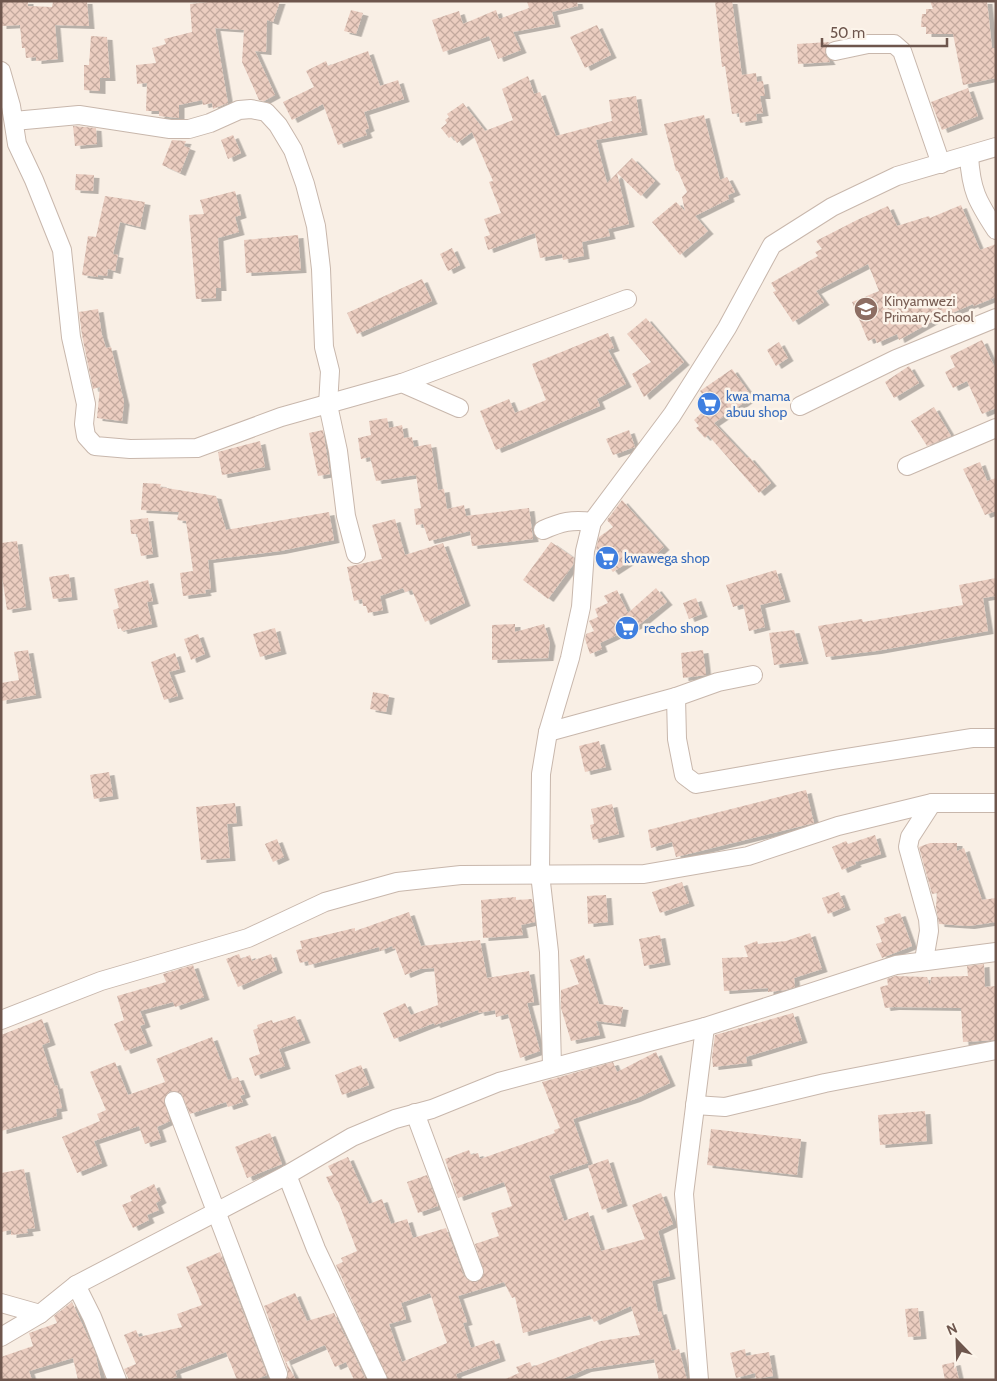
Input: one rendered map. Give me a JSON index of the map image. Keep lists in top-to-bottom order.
{
  "places": {
    "school or university": ["Kinyamwezi Primary School"],
    "supermarket": ["kwa mama abuu shop", "kwawega shop", "recho shop"]
  },
  "scale_bar": "50 m",
  "north": "top left"
}
